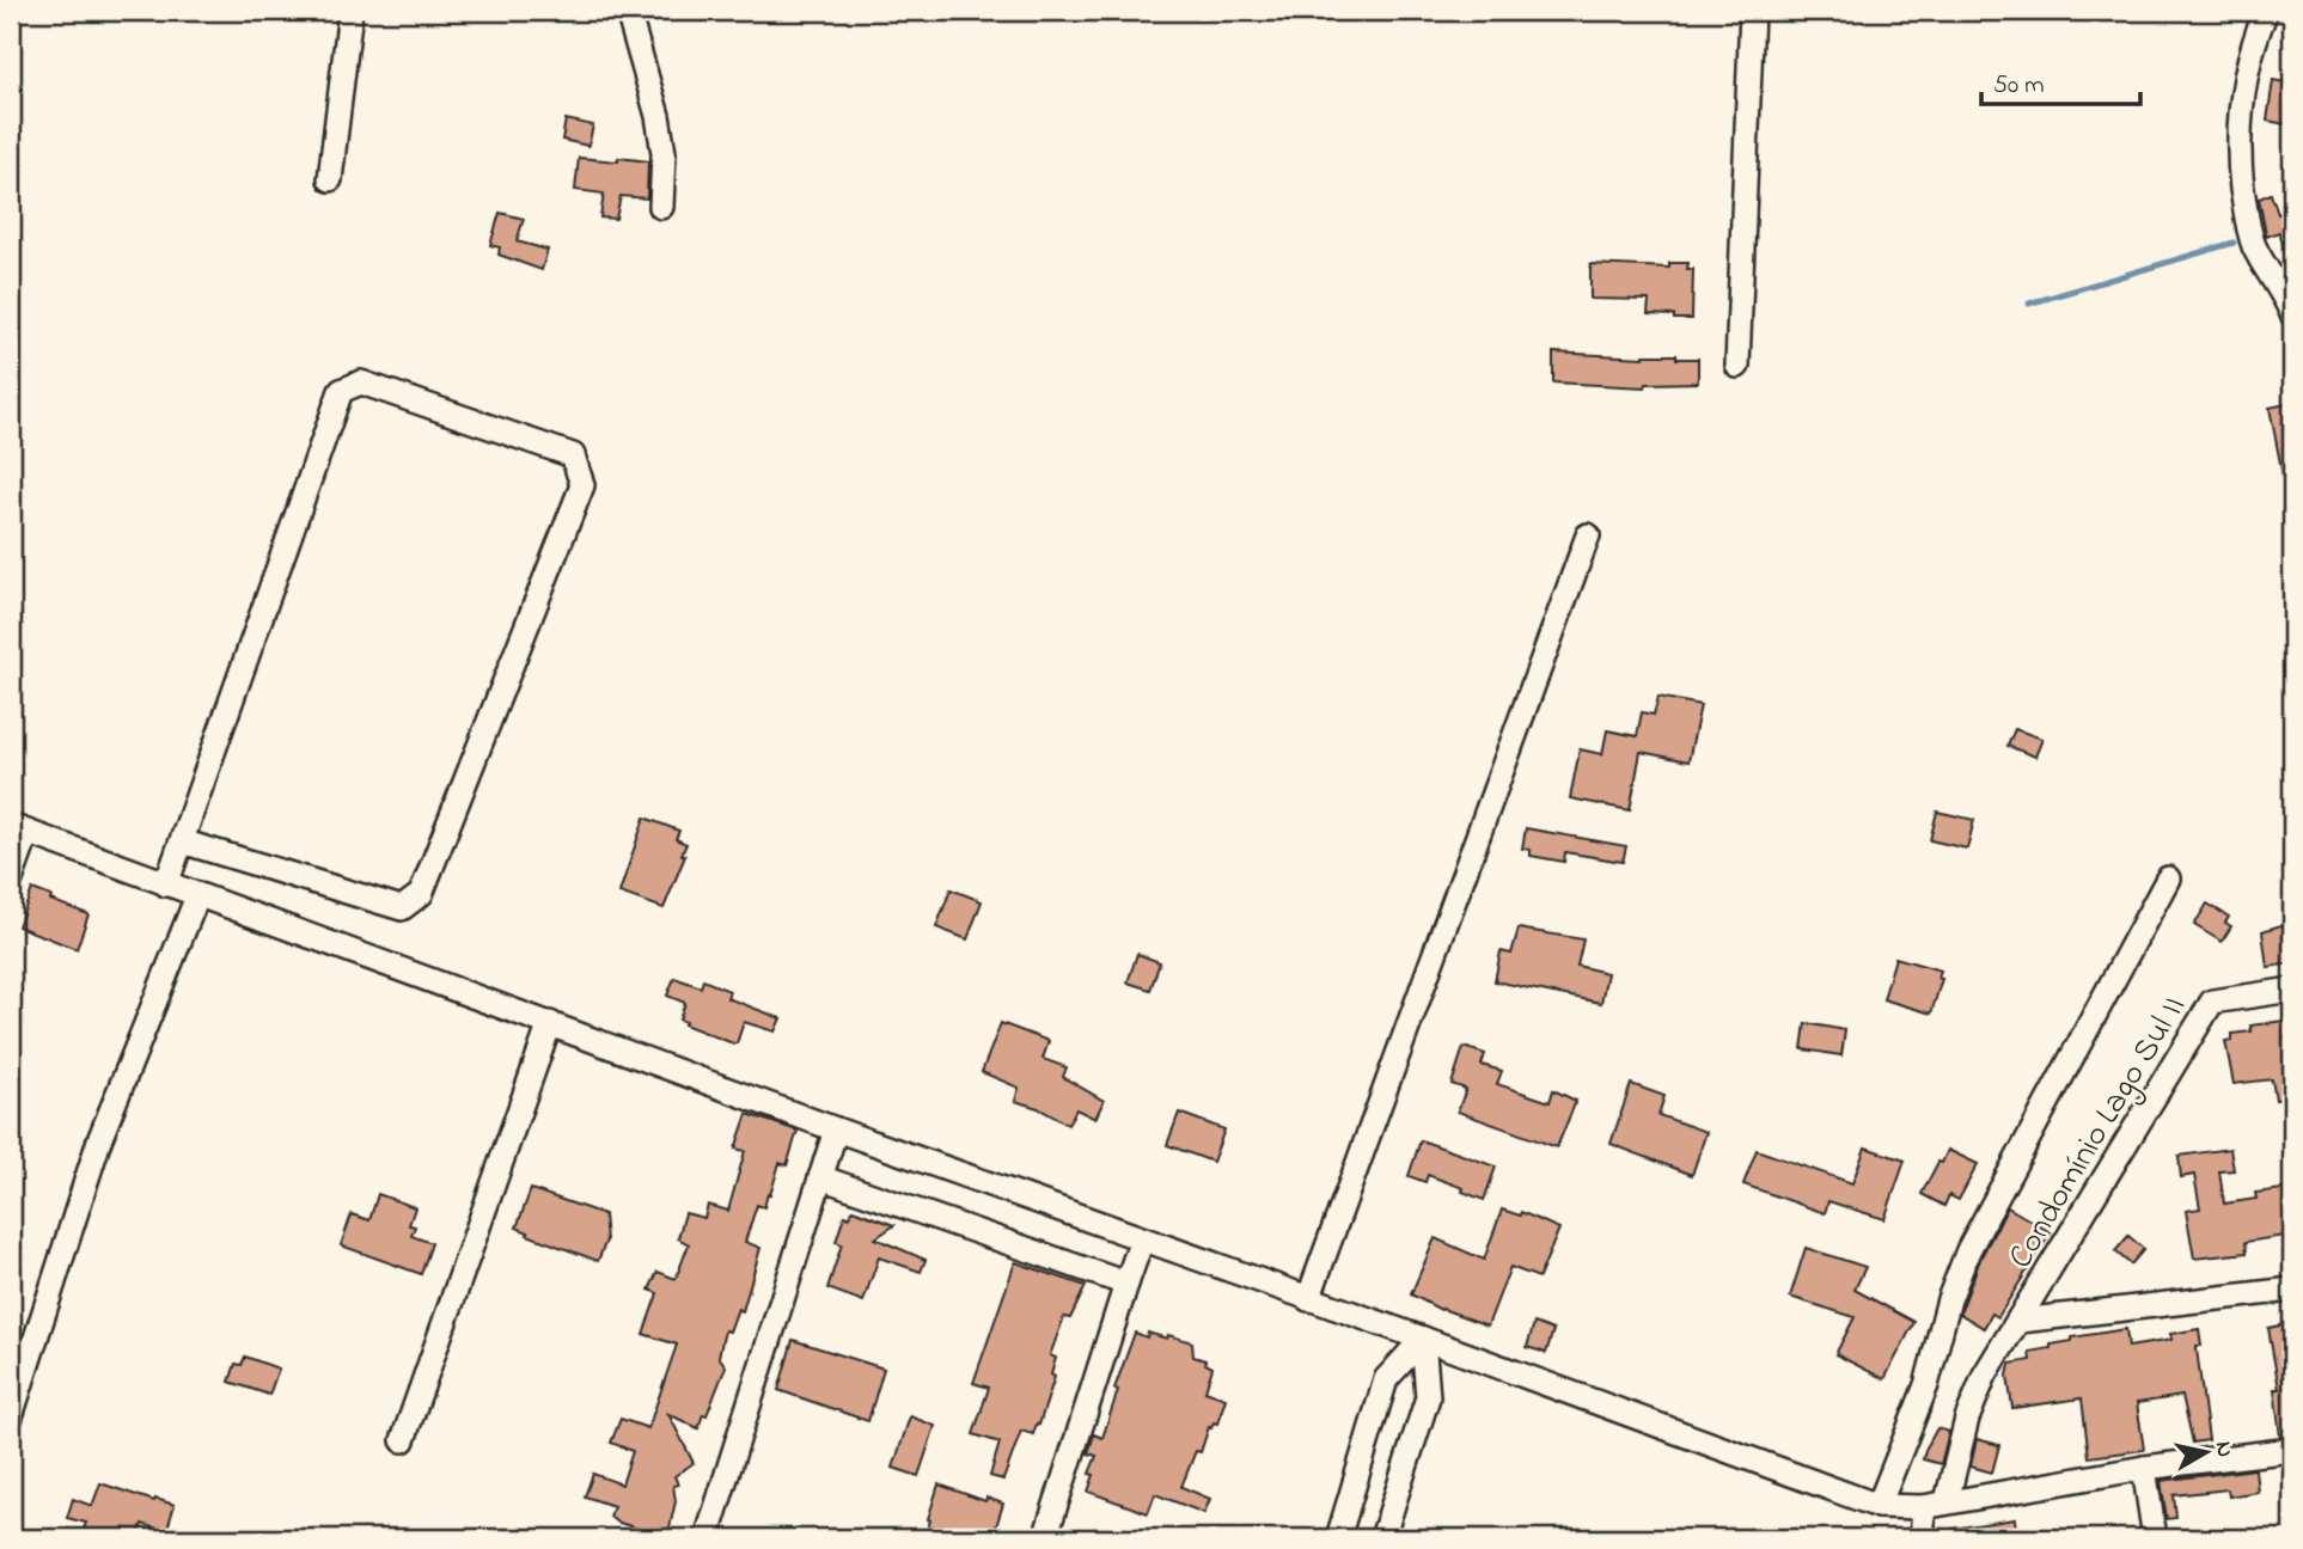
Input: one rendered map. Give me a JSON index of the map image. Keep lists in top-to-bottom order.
{
  "streets": {
    "street": ["Condomínio Lago Sul II"]
  },
  "scale_bar": "50 m",
  "north": "right"
}
